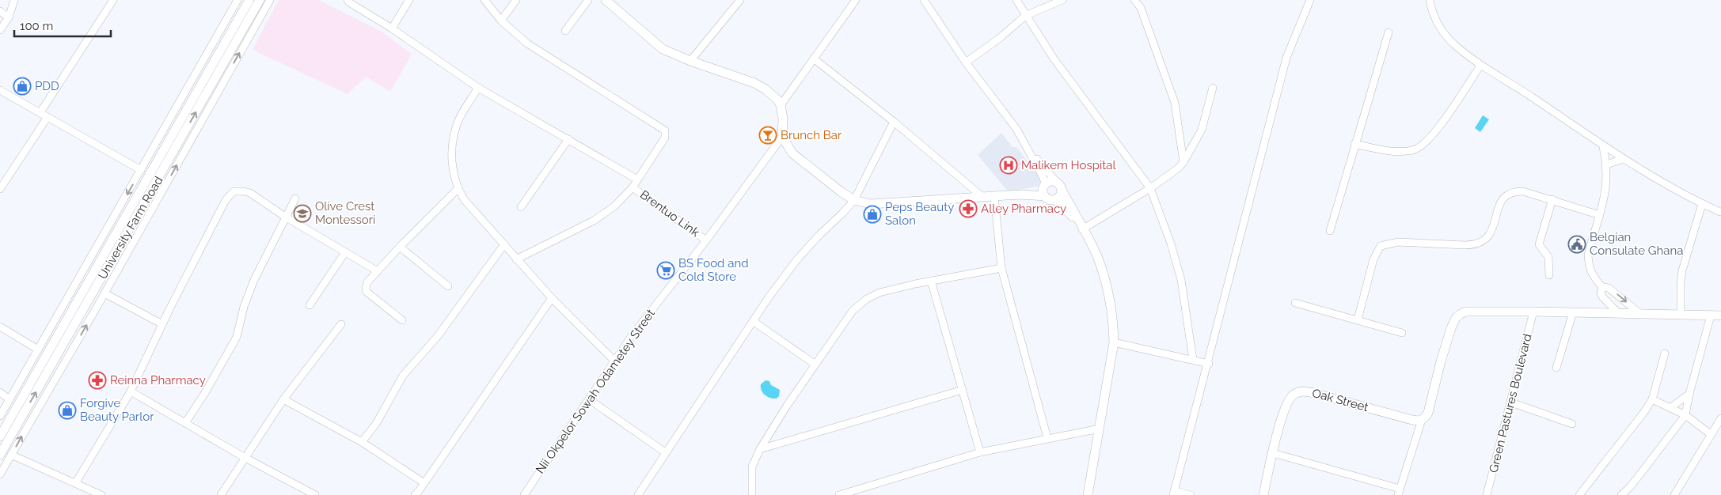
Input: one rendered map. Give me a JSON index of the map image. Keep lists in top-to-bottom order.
{
  "streets": {
    "street": [
      "Brentuo Link",
      "University Farm Road",
      "Nii Okpelor Sowah Odametey Street",
      "Oak Street",
      "Green Pastures Boulevard"
    ]
  },
  "crossings": [
    ["Brentuo Link", "Nii Okpelor Sowah Odametey Street"]
  ],
  "places": {
    "shop": ["PDD", "Peps Beauty Salon", "Forgive Beauty Parlor"],
    "bar": ["Brunch Bar"],
    "hospital": ["Malikem Hospital"],
    "pharmacy": ["Alley Pharmacy", "Reinna Pharmacy"],
    "school or university": ["Olive Crest Montessori"],
    "public building": ["Belgian Consulate Ghana"],
    "supermarket": ["BS Food and Cold Store"]
  },
  "scale_bar": "100 m"
}
